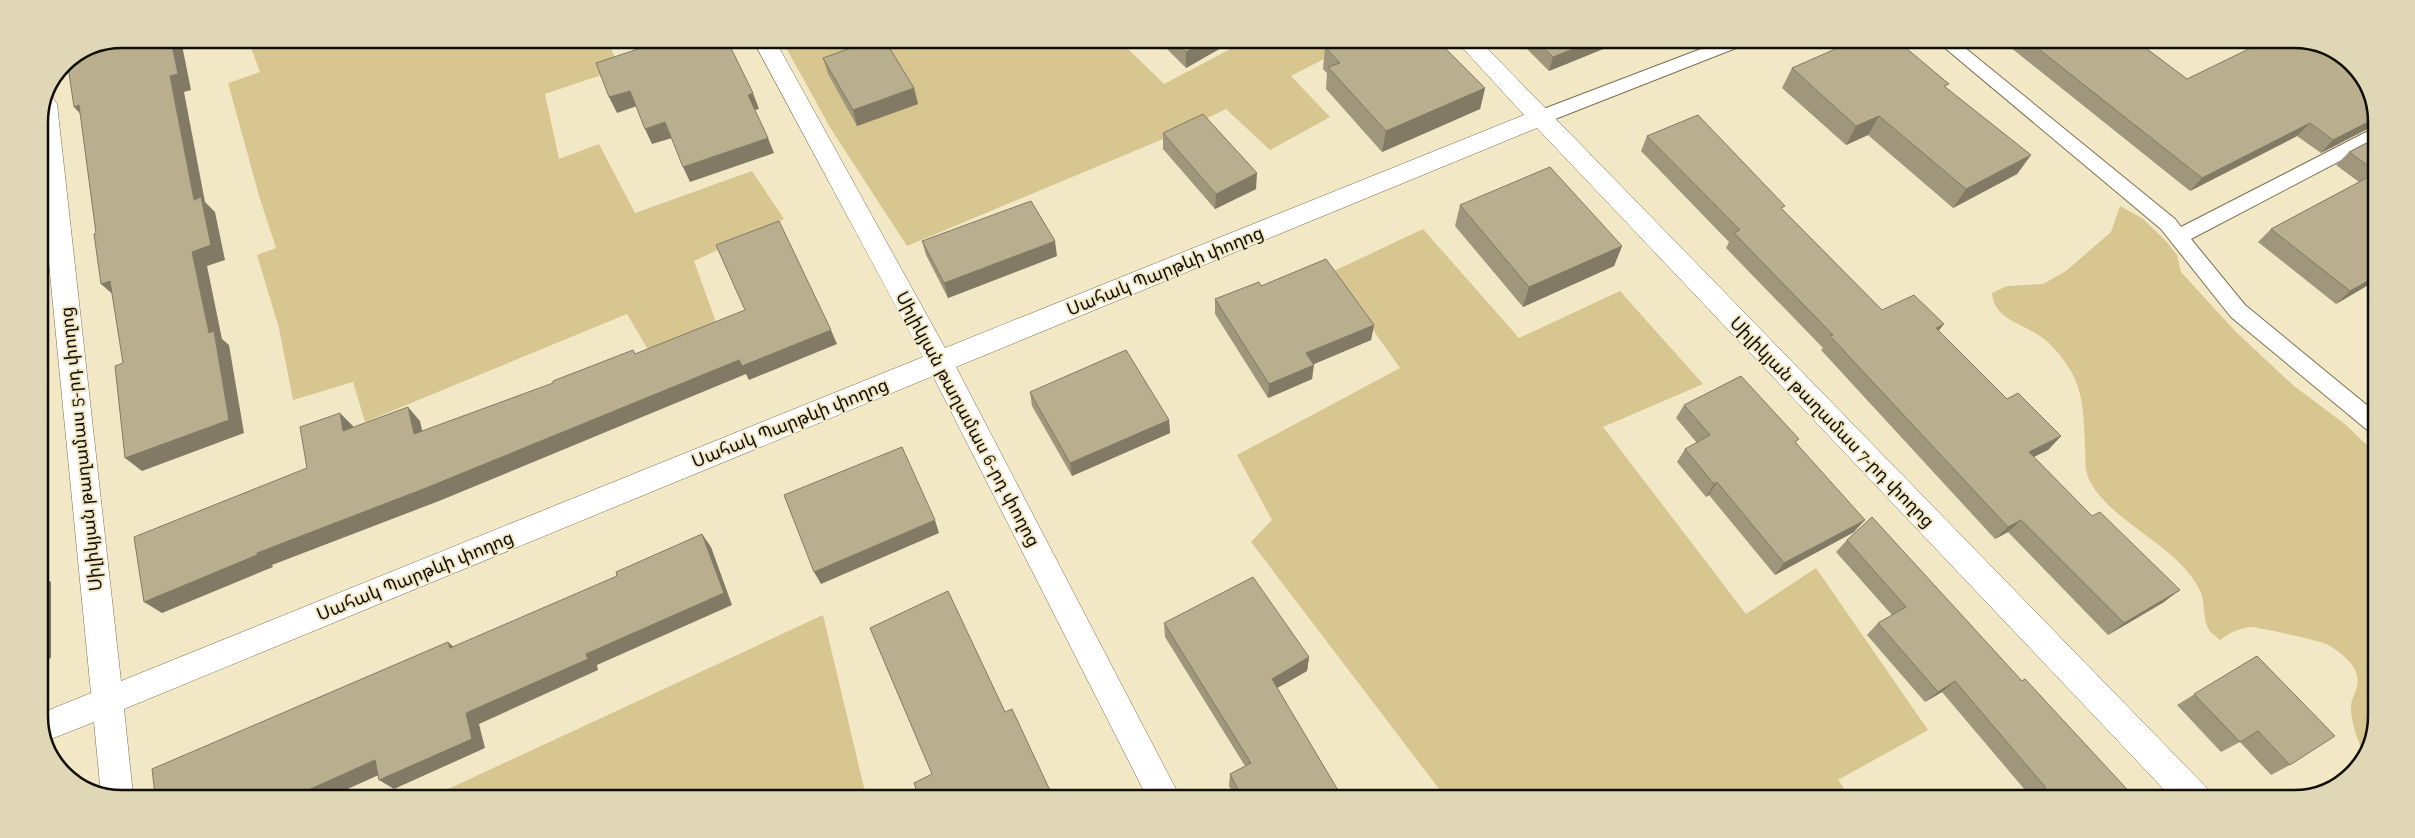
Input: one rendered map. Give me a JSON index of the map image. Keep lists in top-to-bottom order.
{
  "streets": {
    "street": [
      "Սահակ Պարթևի փողոց",
      "Սիլիկյան թաղամաս 6-րդ փողոց",
      "Սիլիկյան թաղամաս 7-րդ փողոց",
      "Սիլիկյան թաղամաս 5-րդ փողոց"
    ]
  },
  "crossings": [
    ["Սահակ Պարթևի փողոց", "Սիլիկյան թաղամաս 6-րդ փողոց"],
    ["Սահակ Պարթևի փողոց", "Սիլիկյան թաղամաս 7-րդ փողոց"],
    ["Սահակ Պարթևի փողոց", "Սիլիկյան թաղամաս 5-րդ փողոց"]
  ]
}
